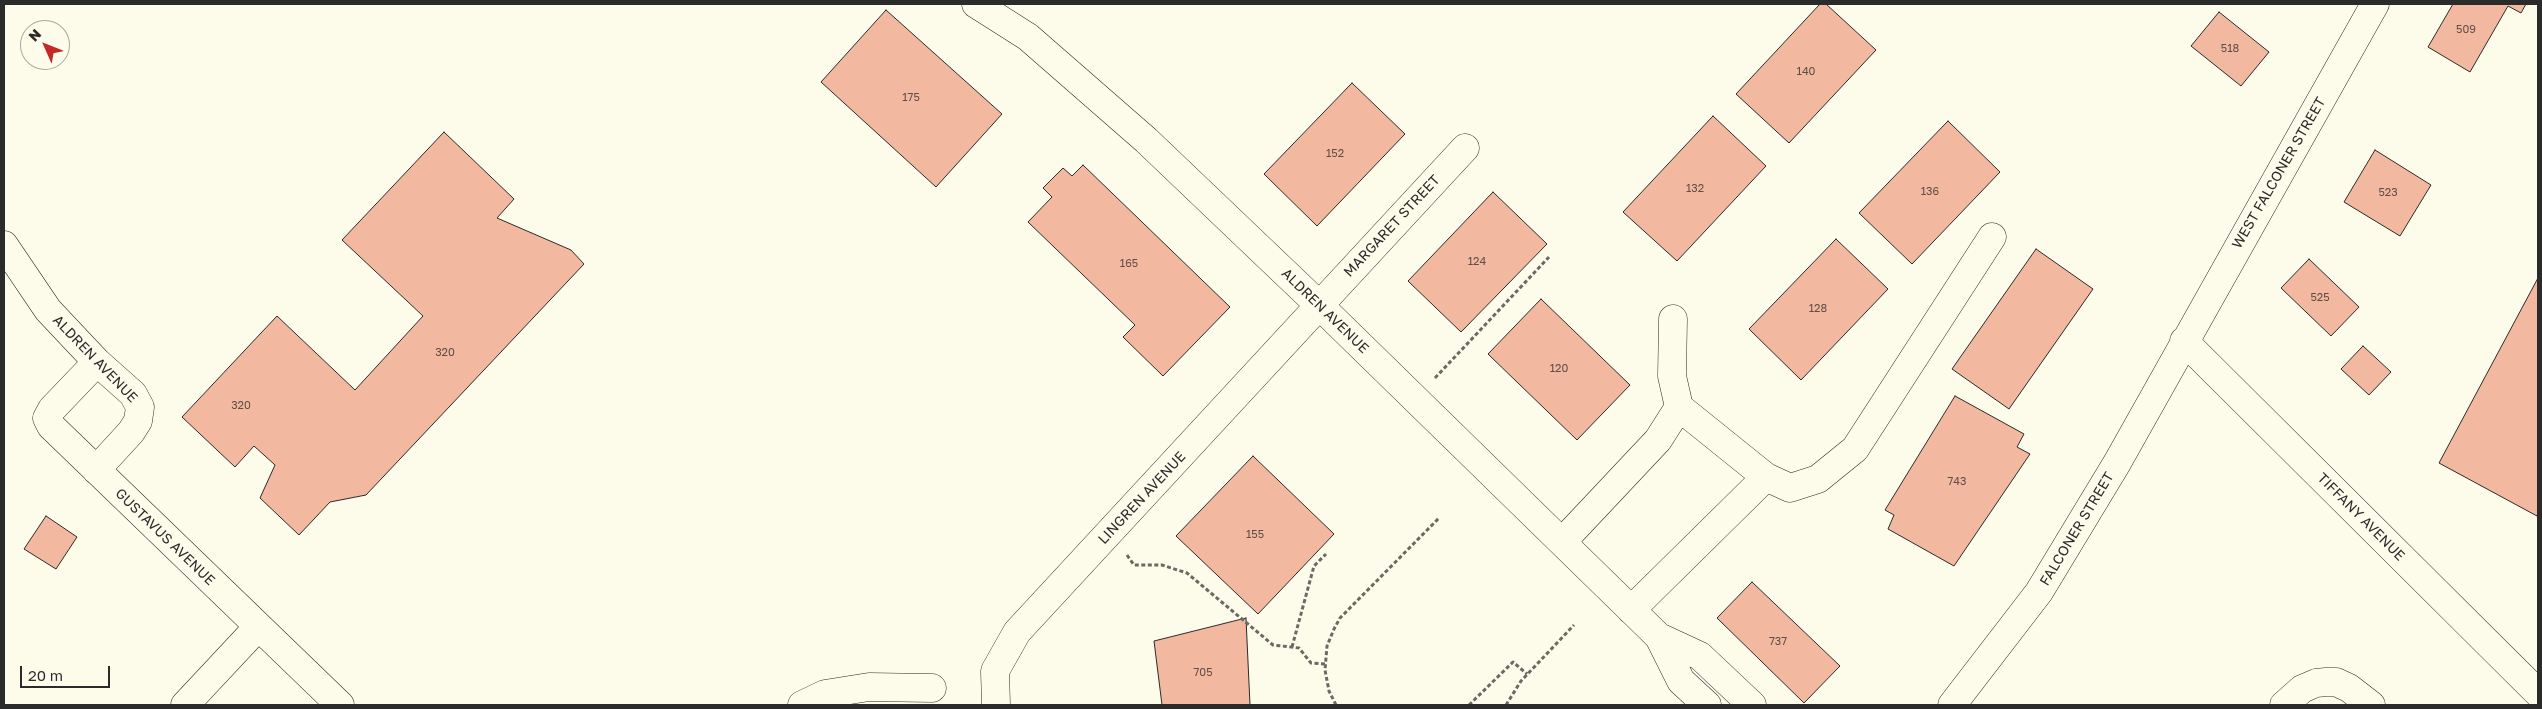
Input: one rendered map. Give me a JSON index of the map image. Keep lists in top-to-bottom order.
{
  "streets": {
    "street": [
      "WEST FALCONER STREET",
      "MARGARET STREET",
      "ALDREN AVENUE",
      "LINGREN AVENUE",
      "TIFFANY AVENUE",
      "FALCONER STREET",
      "GUSTAVUS AVENUE"
    ]
  },
  "crossings": [
    ["WEST FALCONER STREET", "TIFFANY AVENUE"],
    ["WEST FALCONER STREET", "FALCONER STREET"],
    ["MARGARET STREET", "ALDREN AVENUE"],
    ["MARGARET STREET", "LINGREN AVENUE"],
    ["ALDREN AVENUE", "LINGREN AVENUE"],
    ["ALDREN AVENUE", "GUSTAVUS AVENUE"],
    ["TIFFANY AVENUE", "FALCONER STREET"]
  ],
  "house_numbers": [
    "509",
    "518",
    "140",
    "175",
    "152",
    "132",
    "136",
    "523",
    "124",
    "165",
    "525",
    "128",
    "320",
    "120",
    "320",
    "743",
    "155",
    "737",
    "705"
  ],
  "scale_bar": "20 m",
  "north": "top left"
}
